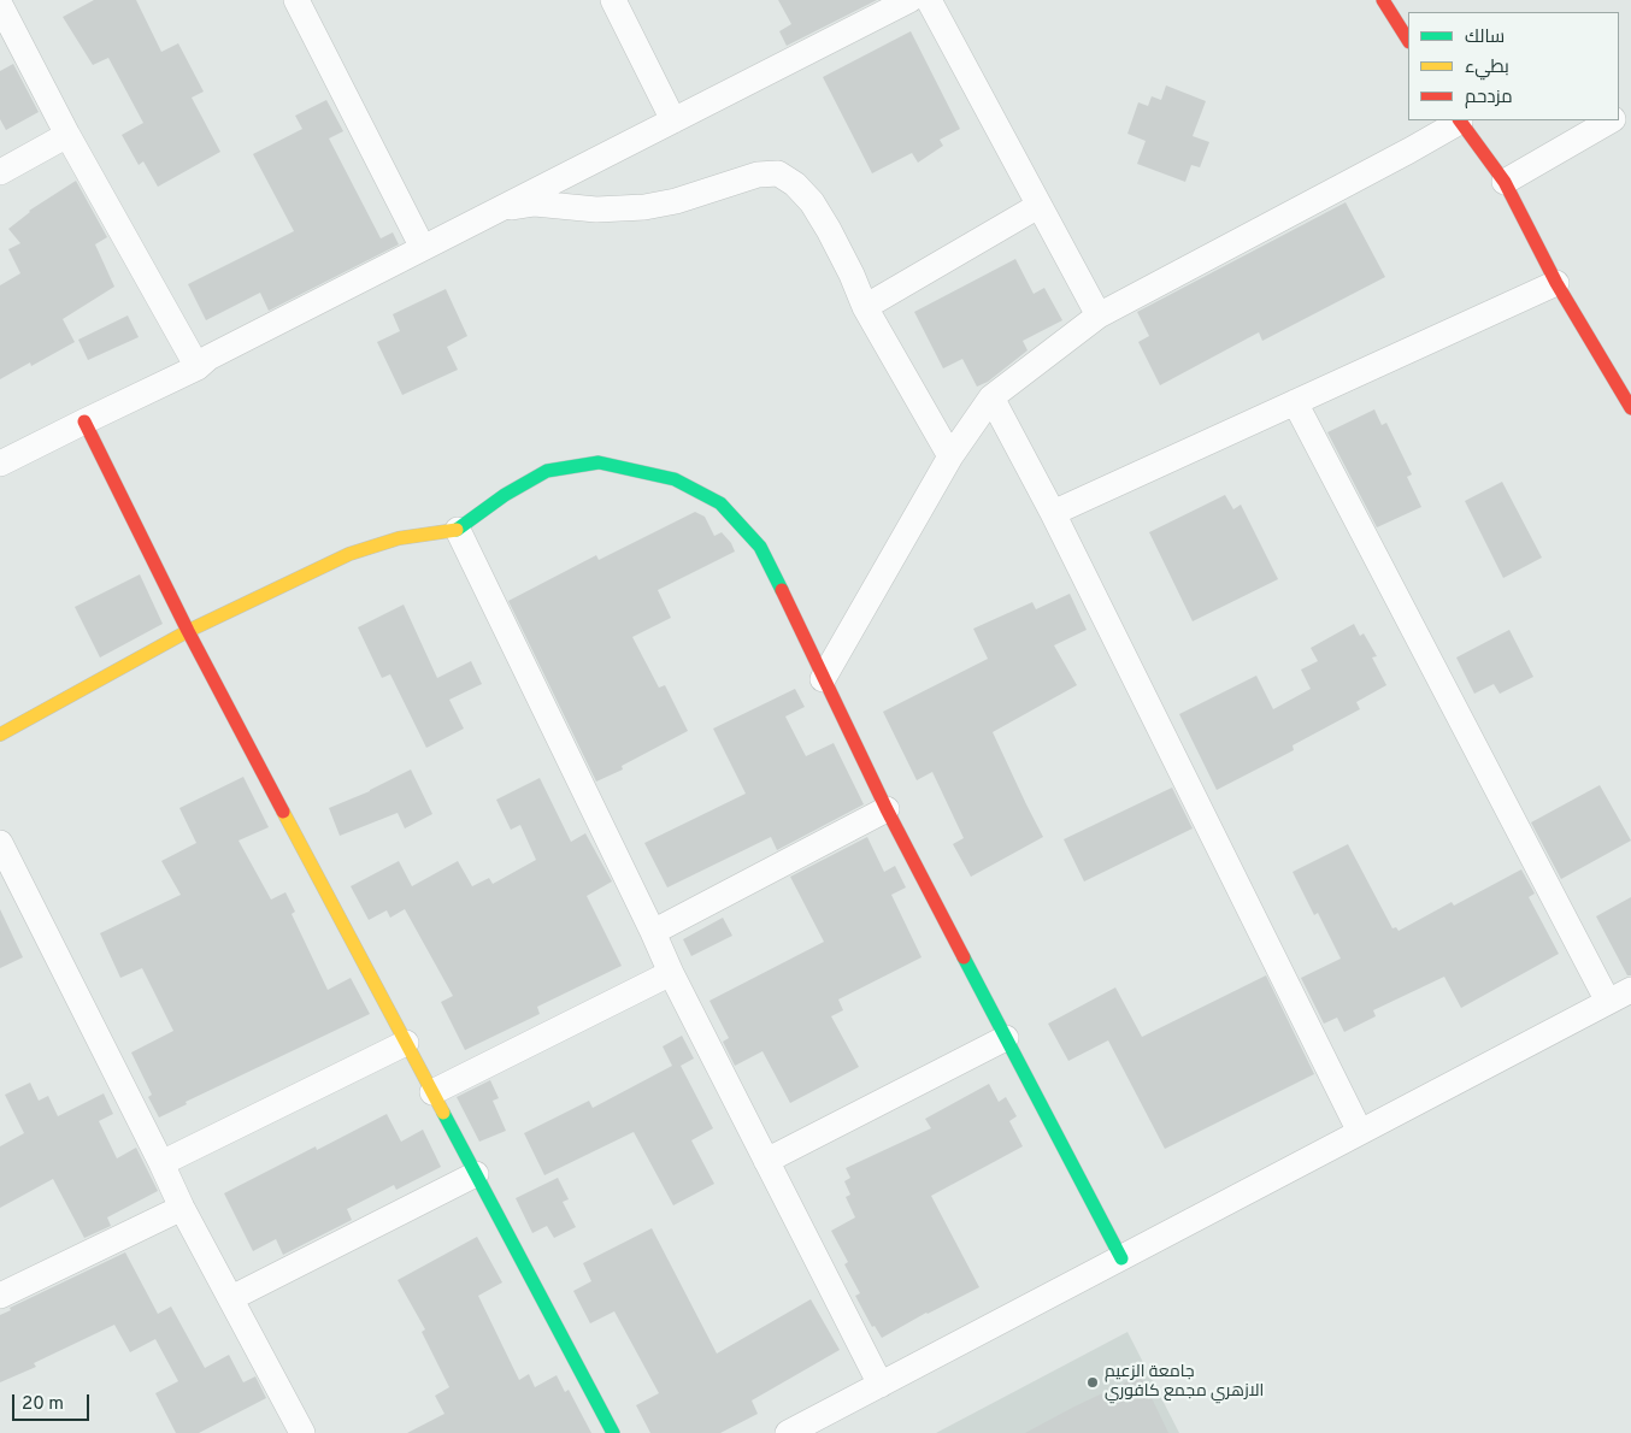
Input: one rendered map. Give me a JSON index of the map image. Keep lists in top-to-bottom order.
{
  "places": ["جامعة الزعيم الازهري مجمع كافوري"],
  "legend": ["سالك", "بطيء", "مزدحم"],
  "scale_bar": "20 m"
}
